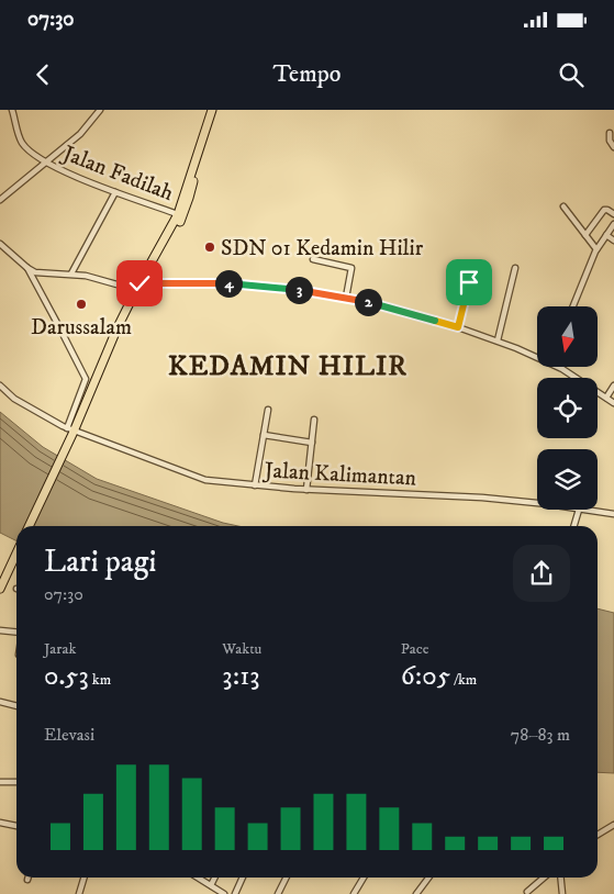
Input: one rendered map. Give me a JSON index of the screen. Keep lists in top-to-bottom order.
{
  "streets": {
    "street": ["Jalan Fadilah", "Jalan Kalimantan"]
  },
  "districts": ["KEDAMIN HILIR"],
  "places": ["SDN 01 Kedamin Hilir", "Darussalam"],
  "north": "bottom",
  "page": {
    "status": "07:30",
    "header": "Tempo",
    "pins": ["4", "3", "2"],
    "heading": ["Lari pagi", "07:30"],
    "stats": [
      ["Jarak", "0.53 km"],
      ["Waktu", "3:13"],
      ["Pace", "6:05 /km"]
    ],
    "chart": ["Elevasi", "78–83 m"]
  }
}
